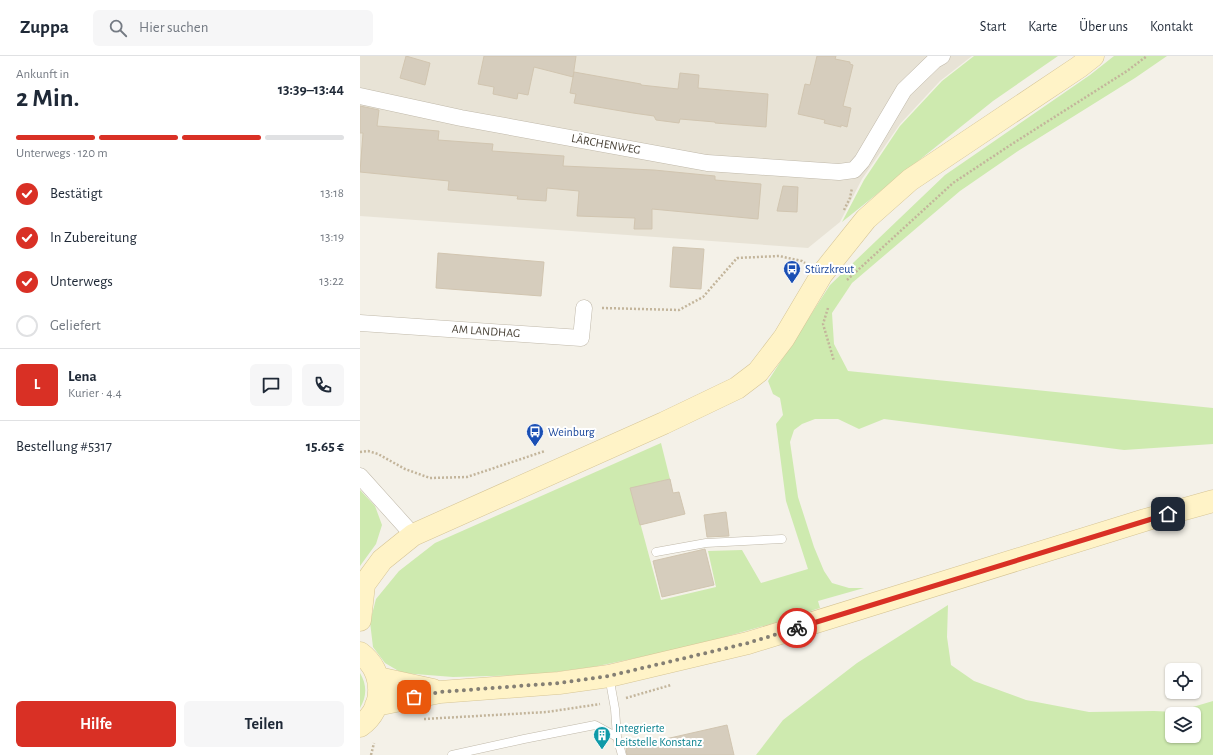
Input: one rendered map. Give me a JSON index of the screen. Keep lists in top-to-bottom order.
{
  "streets": {
    "street": ["LÄRCHENWEG", "AM LANDHAG"]
  },
  "places": {
    "bus stop": ["Stürzkreut", "Weinburg"],
    "building": ["Integrierte Leitstelle Konstanz"]
  },
  "page": {
    "header": "Zuppa",
    "search": "Hier suchen",
    "nav": [
      "Start",
      "Karte",
      "Über uns",
      "Kontakt"
    ],
    "heading": ["2 Min.", "Ankunft in", "13:39–13:44"],
    "panel": [
      "Lena",
      "Kurier · 4.4",
      "Bestellung #5317",
      "15.65 €"
    ],
    "bar": "Unterwegs · 120 m",
    "list": [
      ["Bestätigt", "13:18"],
      ["In Zubereitung", "13:19"],
      ["Unterwegs", "13:22"],
      "Geliefert"
    ],
    "round": "L",
    "buttons": ["Hilfe", "Teilen"]
  }
}
